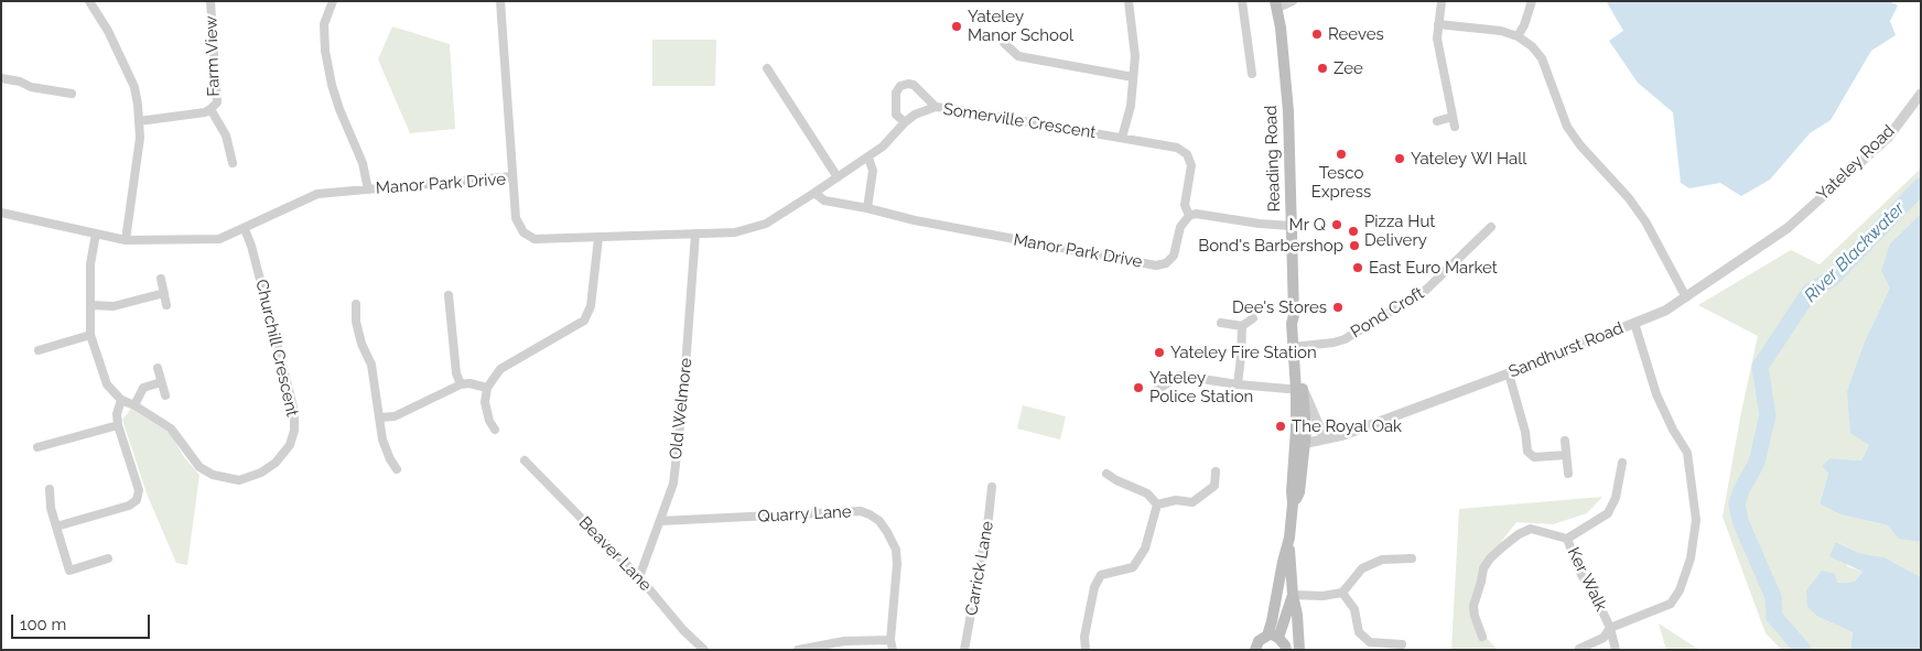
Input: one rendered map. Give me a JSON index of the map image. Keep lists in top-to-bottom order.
{
  "streets": {
    "main road": ["Reading Road"],
    "street": [
      "Farm View",
      "Somerville Crescent",
      "Yateley Road",
      "Manor Park Drive",
      "Pond Croft",
      "Churchill Crescent",
      "Sandhurst Road",
      "Old Welmore",
      "Quarry Lane",
      "Beaver Lane",
      "Carrick Lane",
      "Ker Walk"
    ]
  },
  "crossings": [
    ["Somerville Crescent", "Manor Park Drive"],
    ["Reading Road", "Pond Croft"],
    ["Reading Road", "Sandhurst Road"],
    ["Yateley Road", "Sandhurst Road"],
    ["Manor Park Drive", "Churchill Crescent"],
    ["Manor Park Drive", "Old Welmore"],
    ["Old Welmore", "Quarry Lane"],
    ["Old Welmore", "Beaver Lane"]
  ],
  "water": ["River Blackwater"],
  "places": [
    "Yateley Manor School",
    "Reeves",
    "Zee",
    "Tesco Express",
    "Yateley WI Hall",
    "Mr Q",
    "Pizza Hut Delivery",
    "Bond's Barbershop",
    "East Euro Market",
    "Dee's Stores",
    "Yateley Fire Station",
    "Yateley Police Station",
    "The Royal Oak"
  ],
  "scale_bar": "100 m"
}
